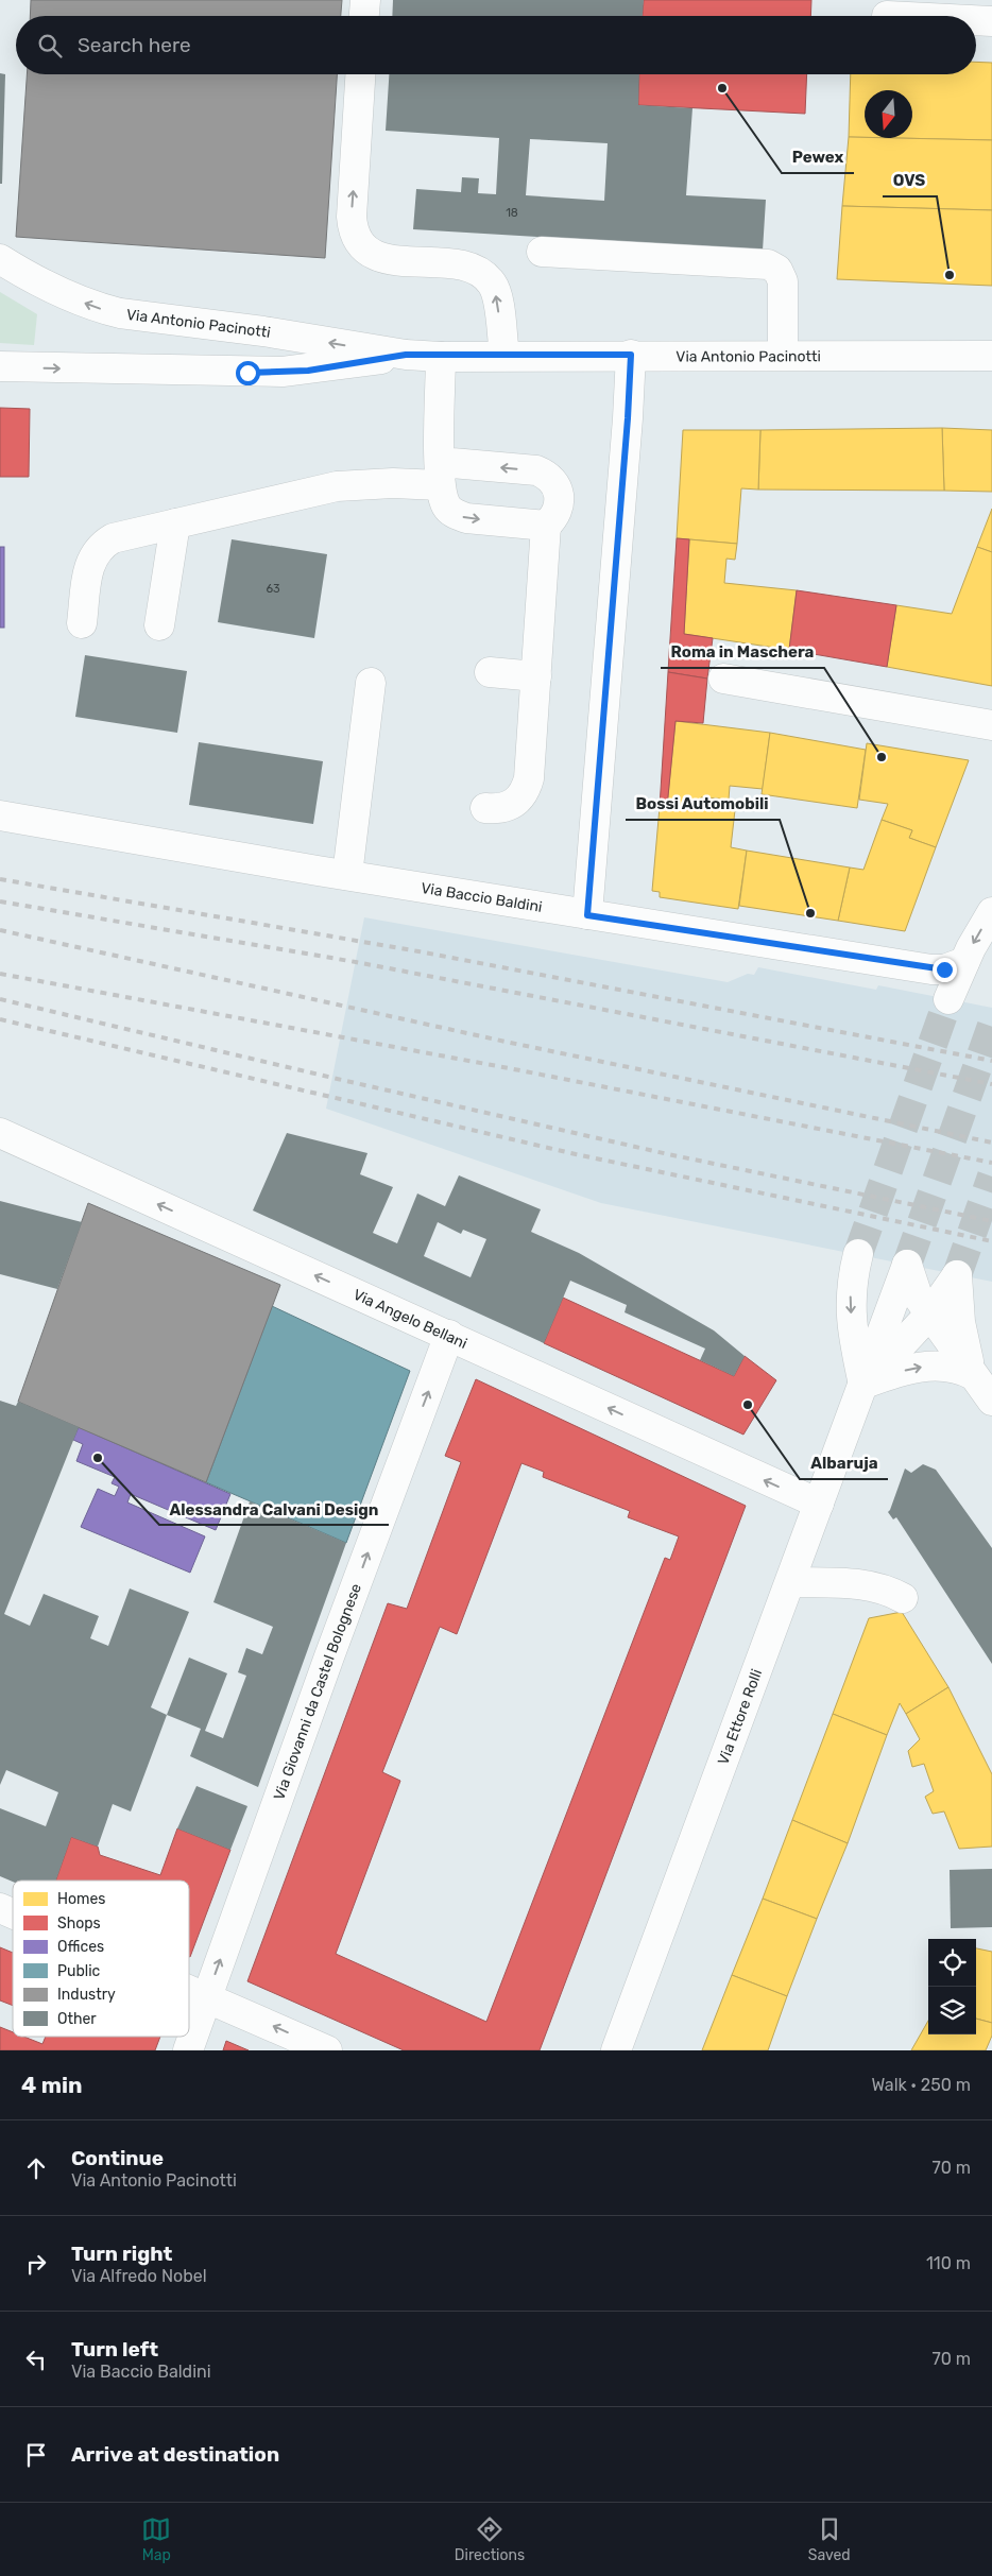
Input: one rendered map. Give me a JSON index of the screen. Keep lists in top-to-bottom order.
{
  "streets": {
    "street": [
      "Via Antonio Pacinotti",
      "Via Baccio Baldini",
      "Via Angelo Bellani",
      "Via Giovanni da Castel Bolognese",
      "Via Ettore Rolli"
    ]
  },
  "crossings": [
    ["Via Angelo Bellani", "Via Giovanni da Castel Bolognese"],
    ["Via Angelo Bellani", "Via Ettore Rolli"]
  ],
  "one_way": ["Via Angelo Bellani", "Via Giovanni da Castel Bolognese"],
  "places": [
    "Pewex",
    "OVS",
    "Roma in Maschera",
    "Bossi Automobili",
    "Albaruja",
    "Alessandra Calvani Design"
  ],
  "house_numbers": ["18", "63"],
  "legend": [
    "Homes",
    "Shops",
    "Offices",
    "Public",
    "Industry",
    "Other"
  ],
  "north": "bottom",
  "page": {
    "search": "Search here",
    "heading": ["4 min", "Walk · 250 m"],
    "list": [
      ["Continue", "Via Antonio Pacinotti", "70 m"],
      ["Turn right", "Via Alfredo Nobel", "110 m"],
      ["Turn left", "Via Baccio Baldini", "70 m"],
      "Arrive at destination"
    ],
    "nav": ["Map", "Directions", "Saved"]
  }
}
